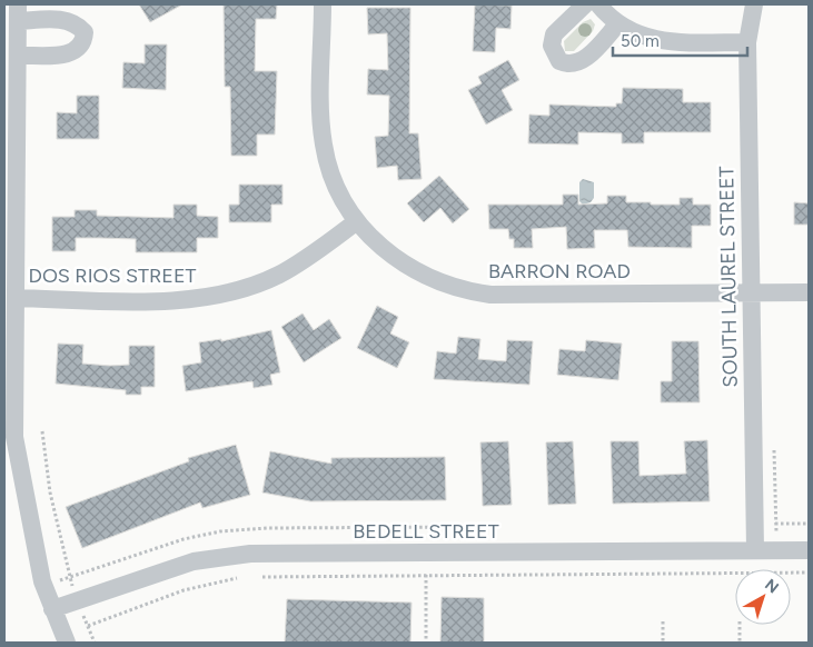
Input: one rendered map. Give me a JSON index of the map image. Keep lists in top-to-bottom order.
{
  "streets": {
    "street": [
      "BARRON ROAD",
      "DOS RIOS STREET",
      "SOUTH LAUREL STREET",
      "BEDELL STREET"
    ]
  },
  "crossings": [
    ["BARRON ROAD", "DOS RIOS STREET"],
    ["BARRON ROAD", "SOUTH LAUREL STREET"],
    ["SOUTH LAUREL STREET", "BEDELL STREET"]
  ],
  "scale_bar": "50 m",
  "north": "top right"
}
